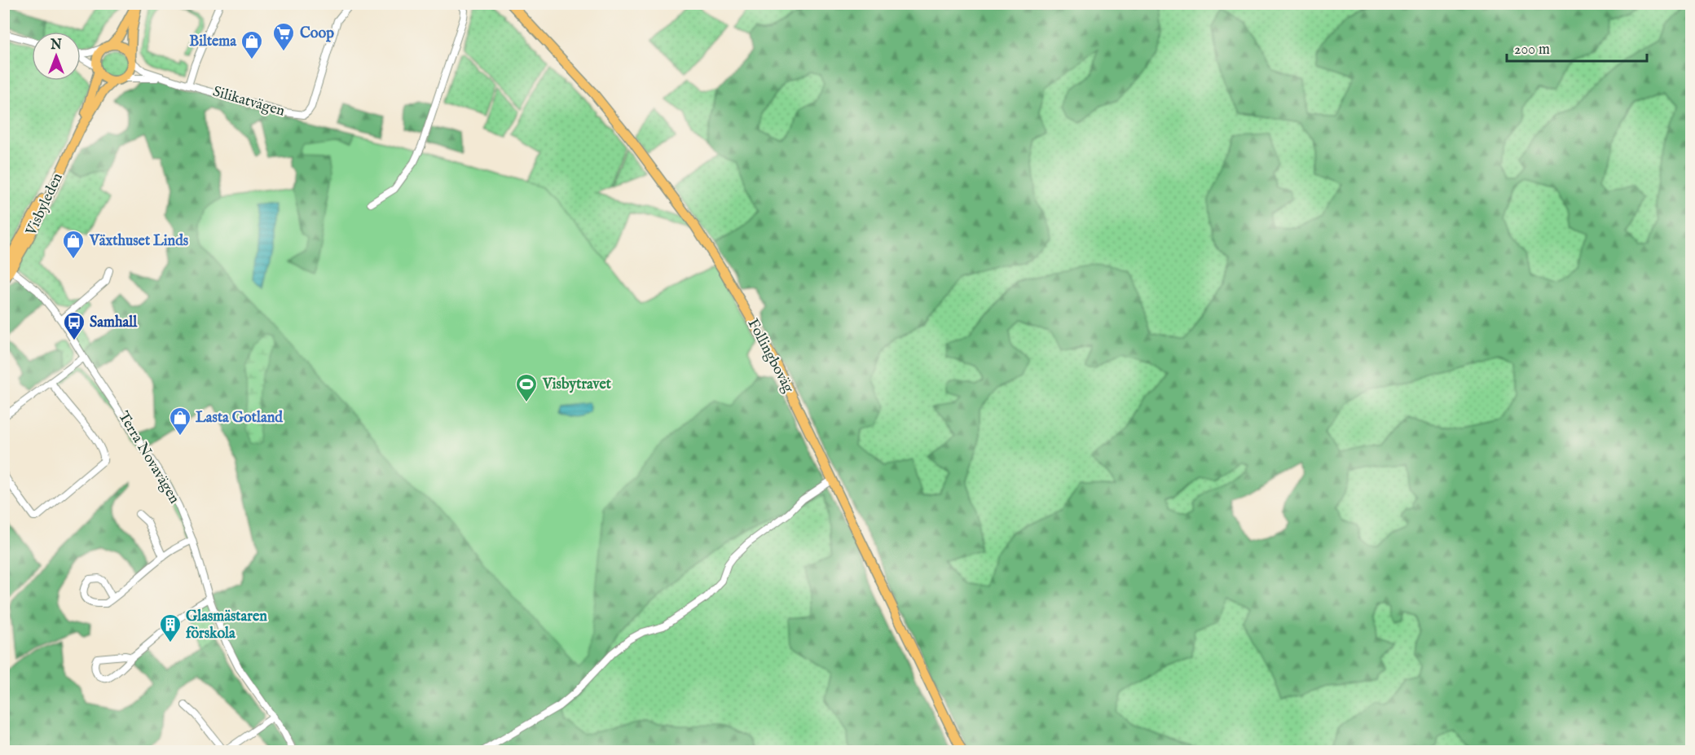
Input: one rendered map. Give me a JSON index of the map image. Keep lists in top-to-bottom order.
{
  "streets": {
    "main road": ["Visbyleden", "Follingboväg"],
    "street": ["Silikatvägen", "Terra Novavägen"]
  },
  "crossings": [
    ["Visbyleden", "Terra Novavägen"]
  ],
  "places": {
    "supermarket": ["Coop"],
    "shop": ["Biltema", "Växthuset Linds", "Lasta Gotland"],
    "bus stop": ["Samhall"],
    "sports": ["Visbytravet"],
    "building": ["Glasmästaren förskola"]
  },
  "scale_bar": "200 m",
  "north": "top"
}
